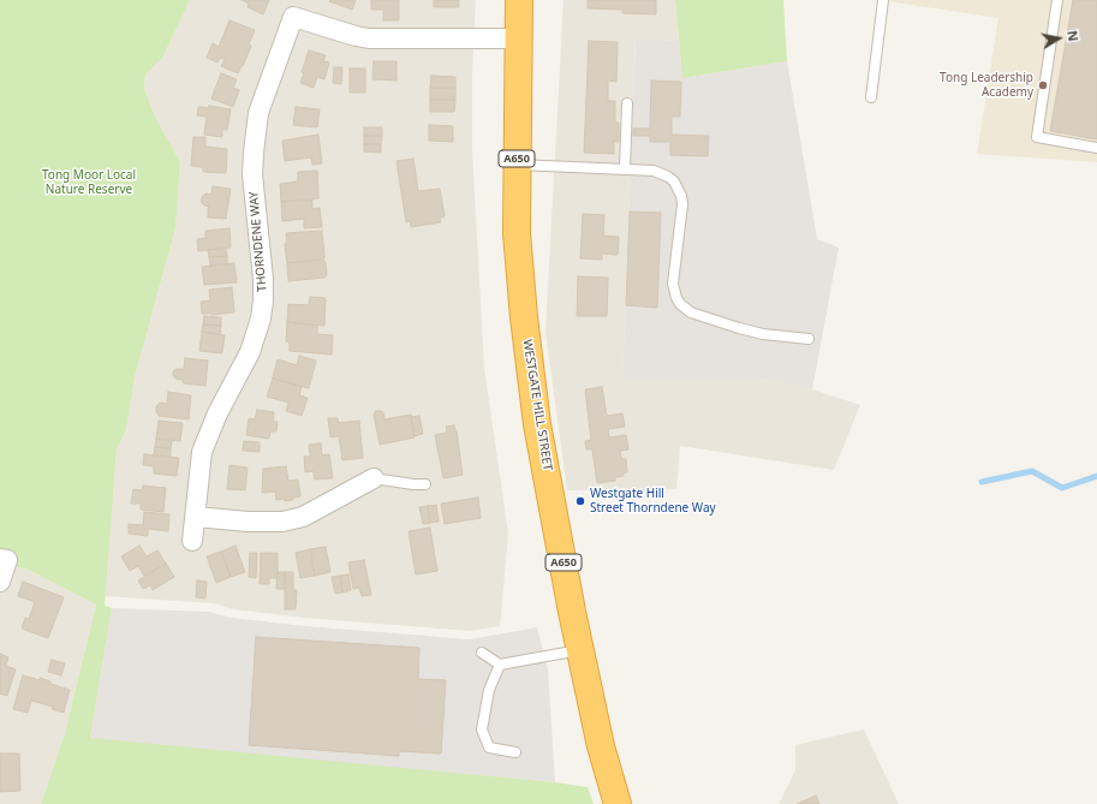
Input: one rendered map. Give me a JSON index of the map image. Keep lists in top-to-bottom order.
{
  "streets": {
    "highway": ["A650", "WESTGATE HILL STREET"],
    "street": ["THORNDENE WAY"]
  },
  "crossings": [
    ["THORNDENE WAY", "WESTGATE HILL STREET"]
  ],
  "parks": ["Tong Moor Local Nature Reserve"],
  "places": ["Tong Leadership Academy", "Westgate Hill Street Thorndene Way"],
  "north": "right"
}
